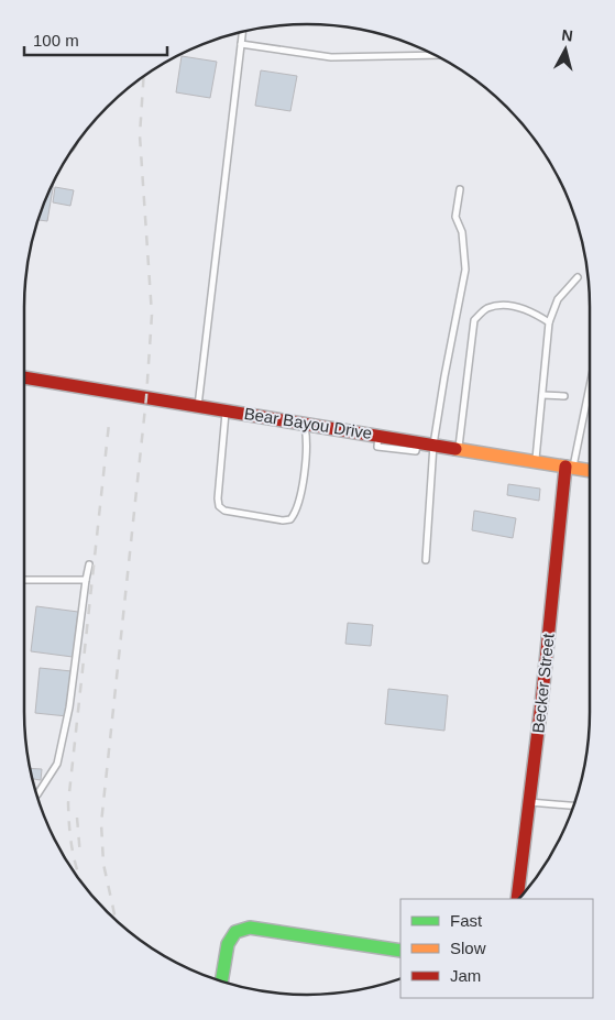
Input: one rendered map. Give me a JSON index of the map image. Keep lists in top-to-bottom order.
{
  "streets": {
    "street": ["Bear Bayou Drive", "Becker Street"]
  },
  "crossings": [
    ["Bear Bayou Drive", "Becker Street"]
  ],
  "legend": ["Fast", "Slow", "Jam"],
  "scale_bar": "100 m",
  "north": "top"
}
